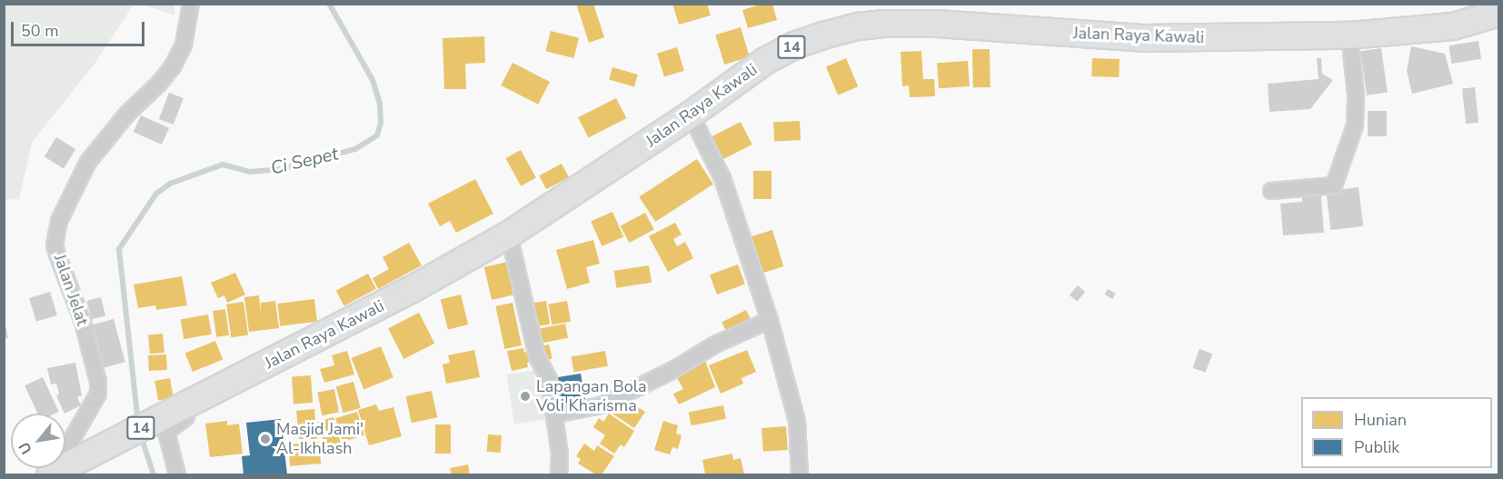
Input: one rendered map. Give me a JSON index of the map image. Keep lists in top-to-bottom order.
{
  "streets": {
    "highway": ["Jalan Raya Kawali", "14"],
    "street": ["Jalan Jelat"]
  },
  "crossings": [
    ["Jalan Raya Kawali", "Jalan Jelat"]
  ],
  "water": ["Ci Sepet"],
  "places": ["Lapangan Bola Voli Kharisma", "Masjid Jami' Al-Ikhlash"],
  "legend": ["Hunian", "Publik"],
  "scale_bar": "50 m",
  "north": "bottom left"
}
